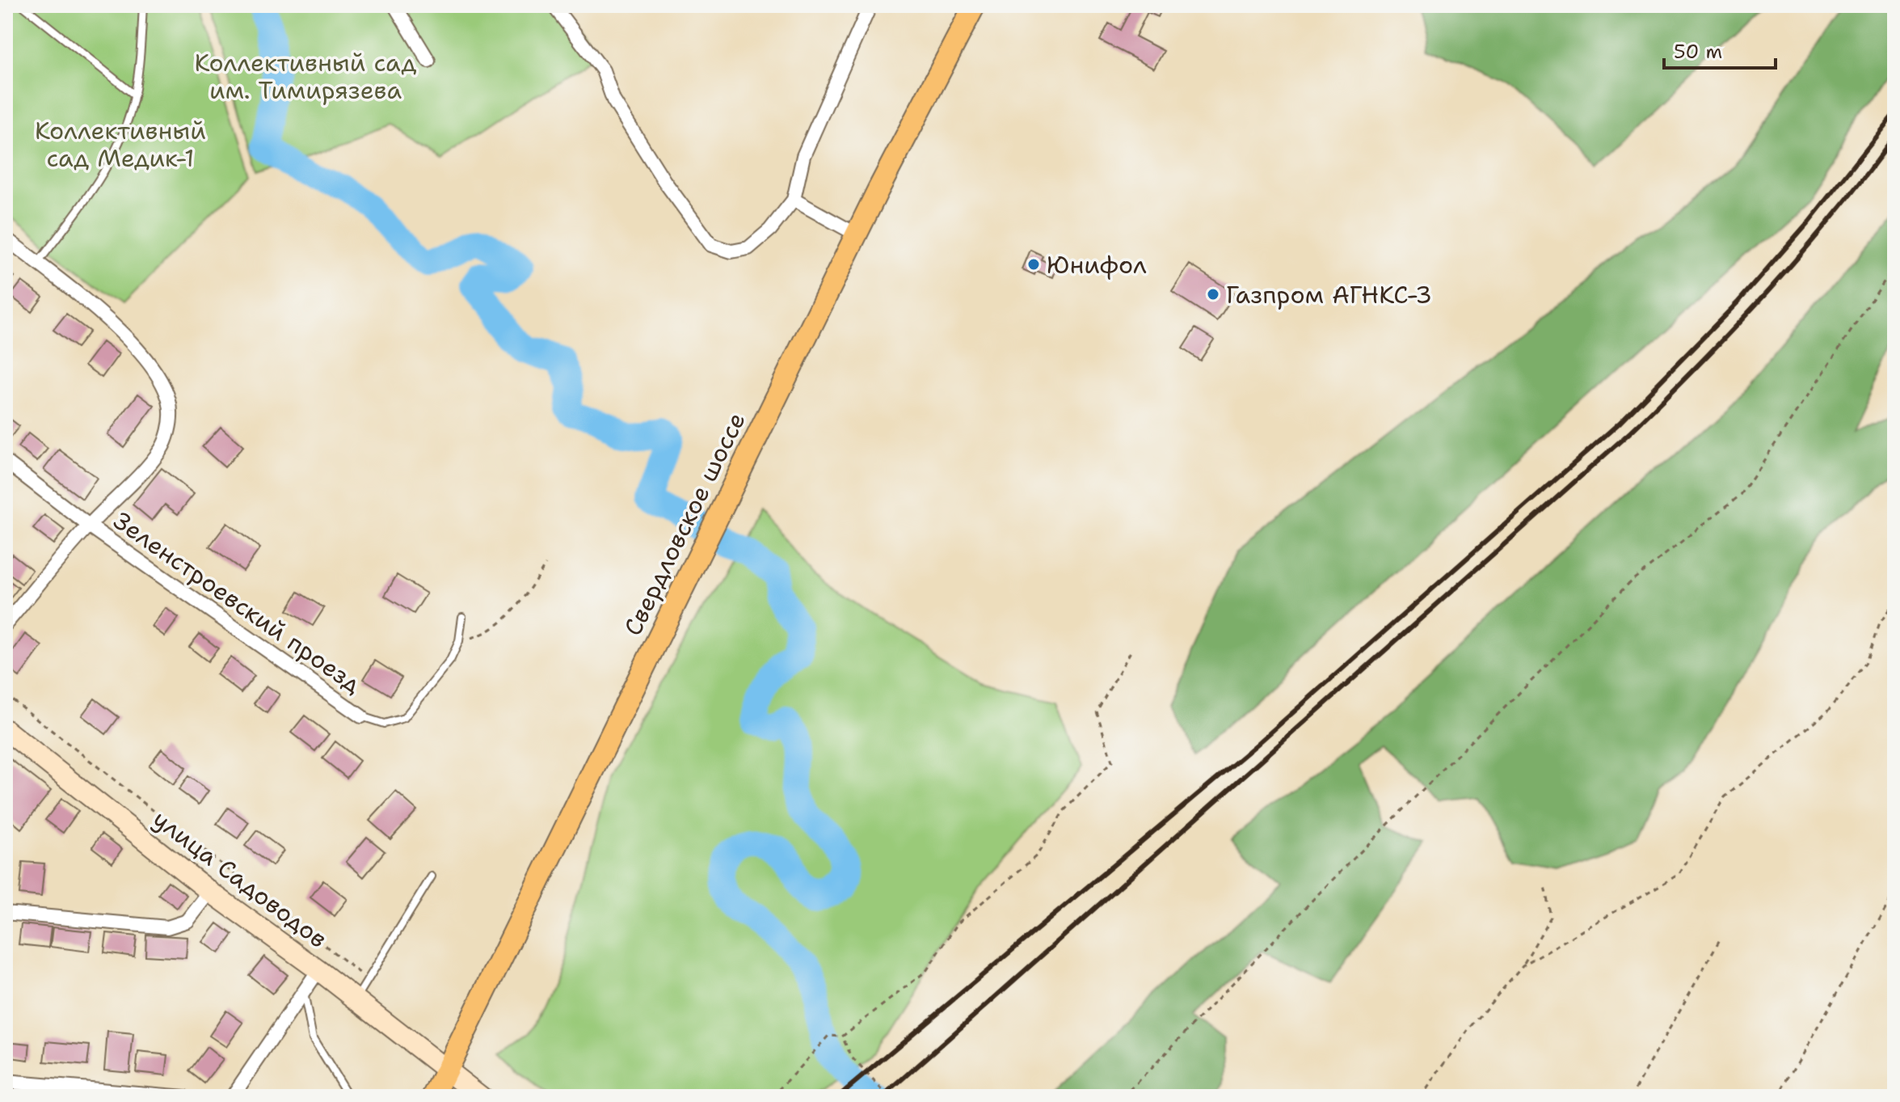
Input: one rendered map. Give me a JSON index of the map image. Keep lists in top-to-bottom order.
{
  "streets": {
    "main road": ["Свердловское шоссе", "улица Садоводов"],
    "street": ["Зеленстроевский проезд"]
  },
  "crossings": [
    ["Свердловское шоссе", "улица Садоводов"]
  ],
  "parks": ["Коллективный сад им. Тимирязева", "Коллективный сад Медик-1"],
  "places": ["Юнифол", "Газпром АГНКС-3"],
  "scale_bar": "50 m"
}
